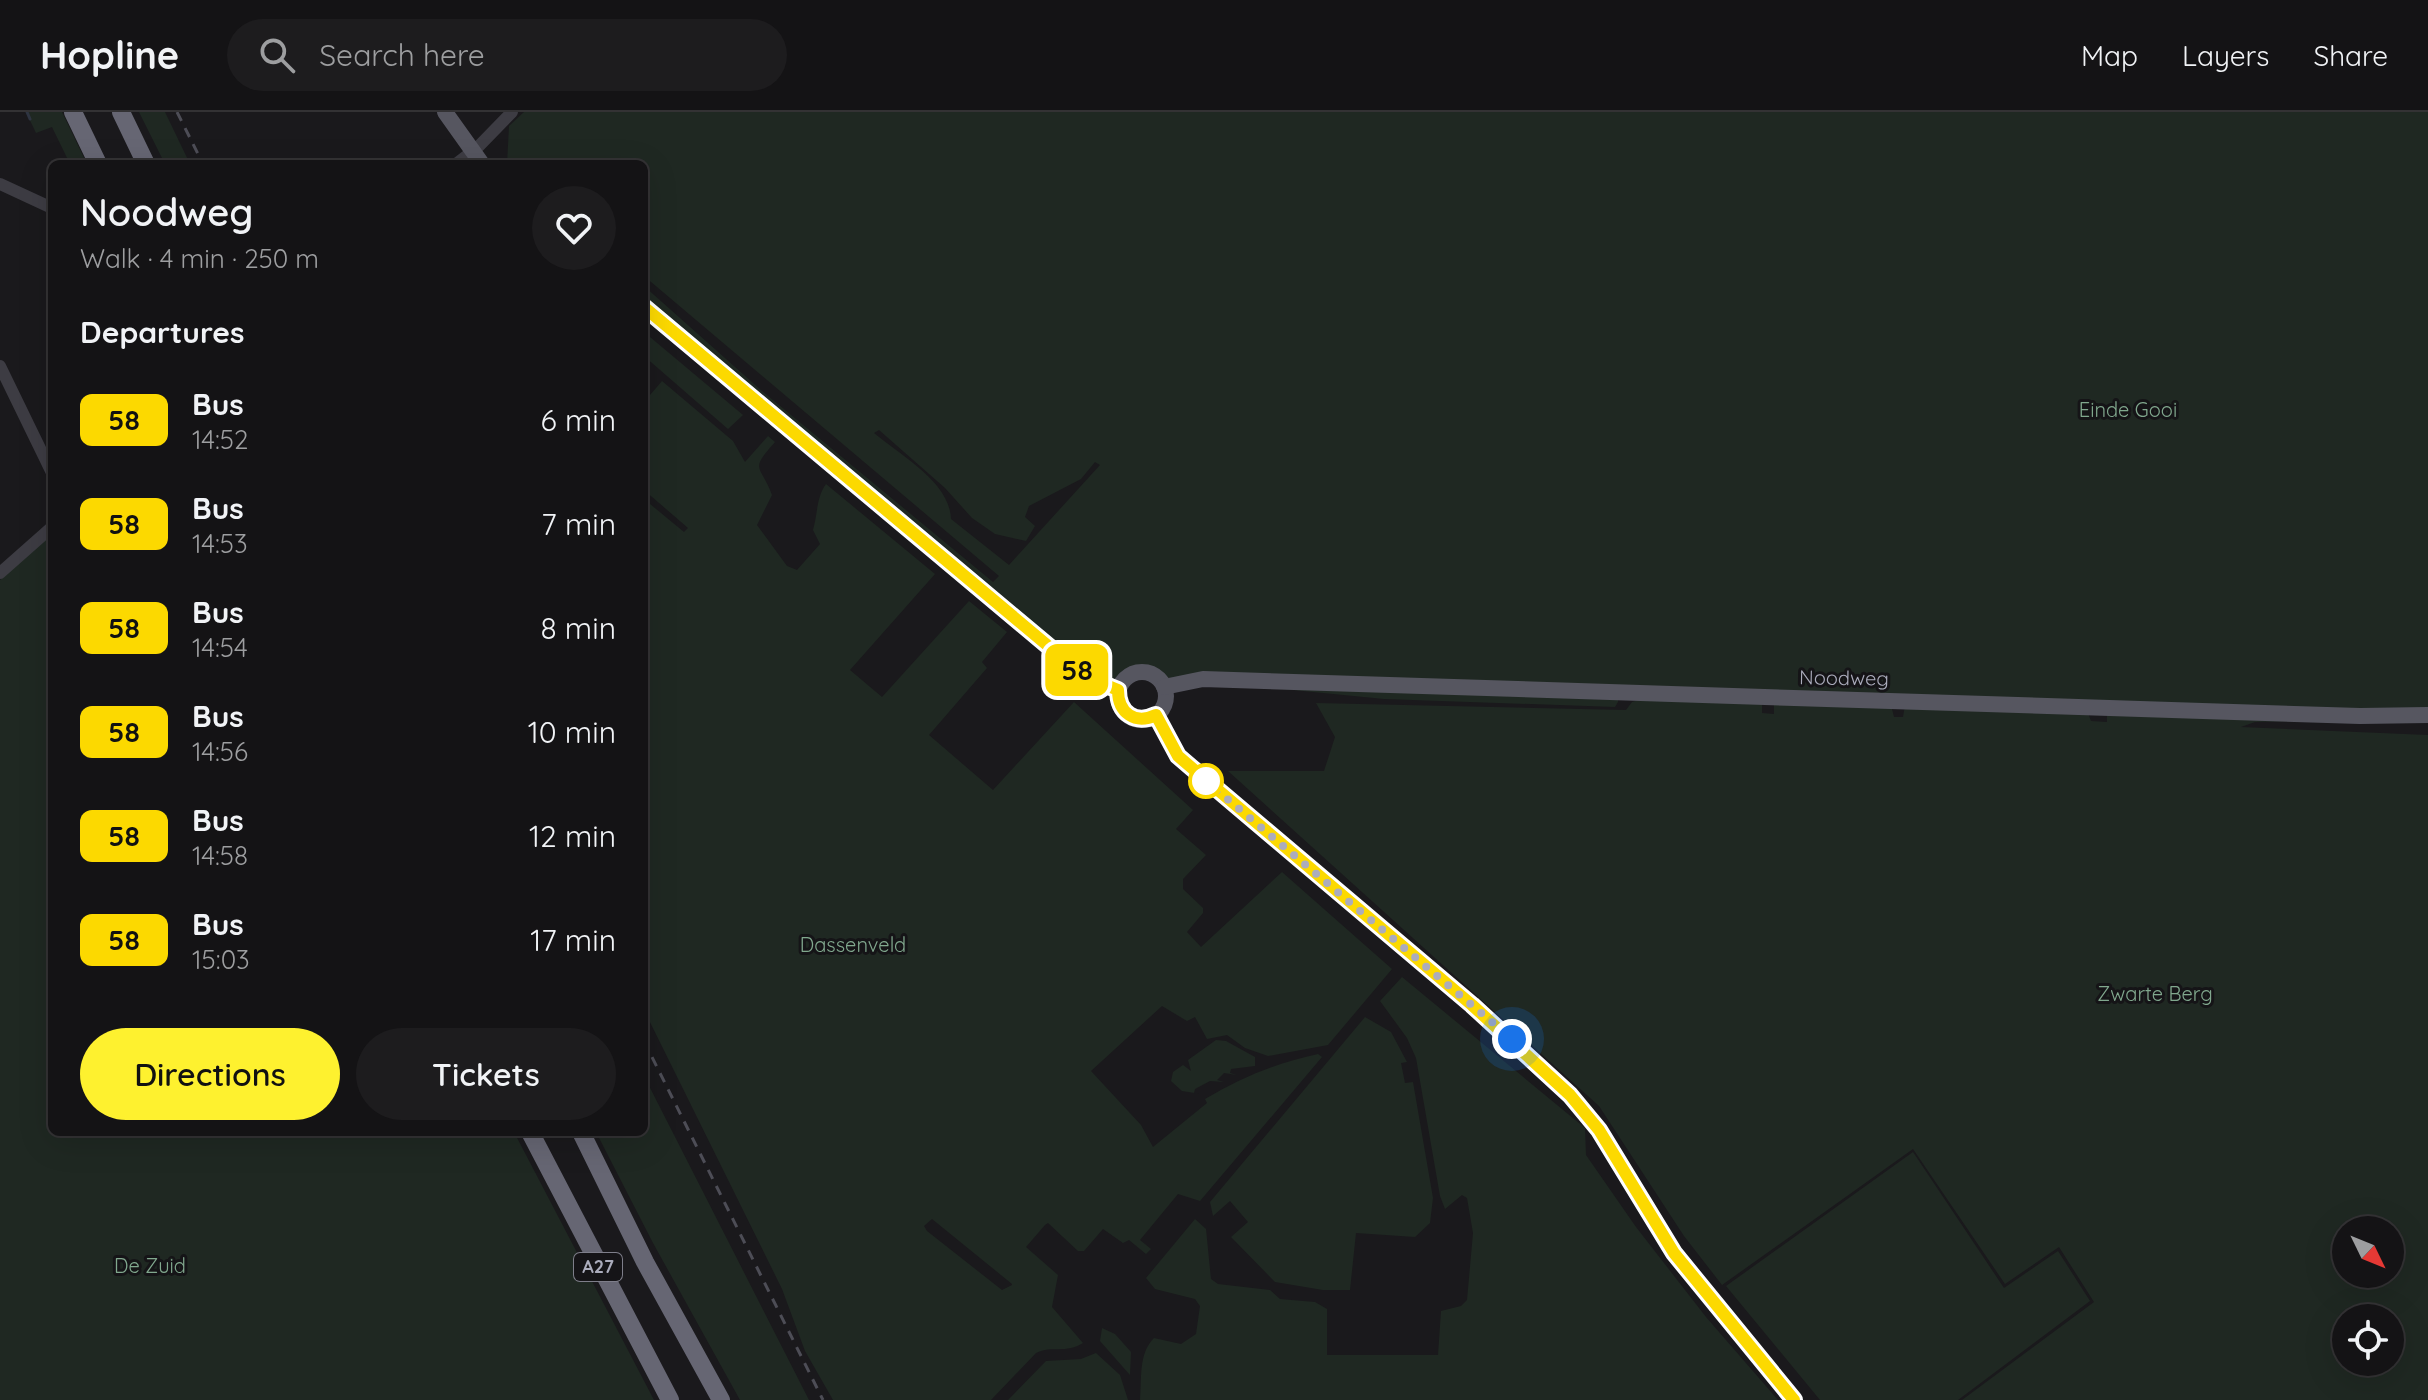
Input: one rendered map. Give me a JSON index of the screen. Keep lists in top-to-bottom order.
{
  "streets": {
    "highway": ["A27"],
    "main road": ["Noodweg"]
  },
  "parks": [
    "Einde Gooi",
    "Dassenveld",
    "Zwarte Berg",
    "De Zuid"
  ],
  "lines": ["bus line 58"],
  "north": "bottom right",
  "page": {
    "header": "Hopline",
    "search": "Search here",
    "nav": ["Map", "Layers", "Share"],
    "on_map": "58",
    "heading": [
      ["Noodweg", "Walk · 4 min · 250 m"],
      "Departures"
    ],
    "list": [
      {
        "mark": "58",
        "name": "Bus",
        "note": "14:52",
        "value": "6 min"
      },
      {
        "mark": "58",
        "name": "Bus",
        "note": "14:53",
        "value": "7 min"
      },
      {
        "mark": "58",
        "name": "Bus",
        "note": "14:54",
        "value": "8 min"
      },
      {
        "mark": "58",
        "name": "Bus",
        "note": "14:56",
        "value": "10 min"
      },
      {
        "mark": "58",
        "name": "Bus",
        "note": "14:58",
        "value": "12 min"
      },
      {
        "mark": "58",
        "name": "Bus",
        "note": "15:03",
        "value": "17 min"
      }
    ],
    "buttons": ["Directions", "Tickets"]
  }
}
